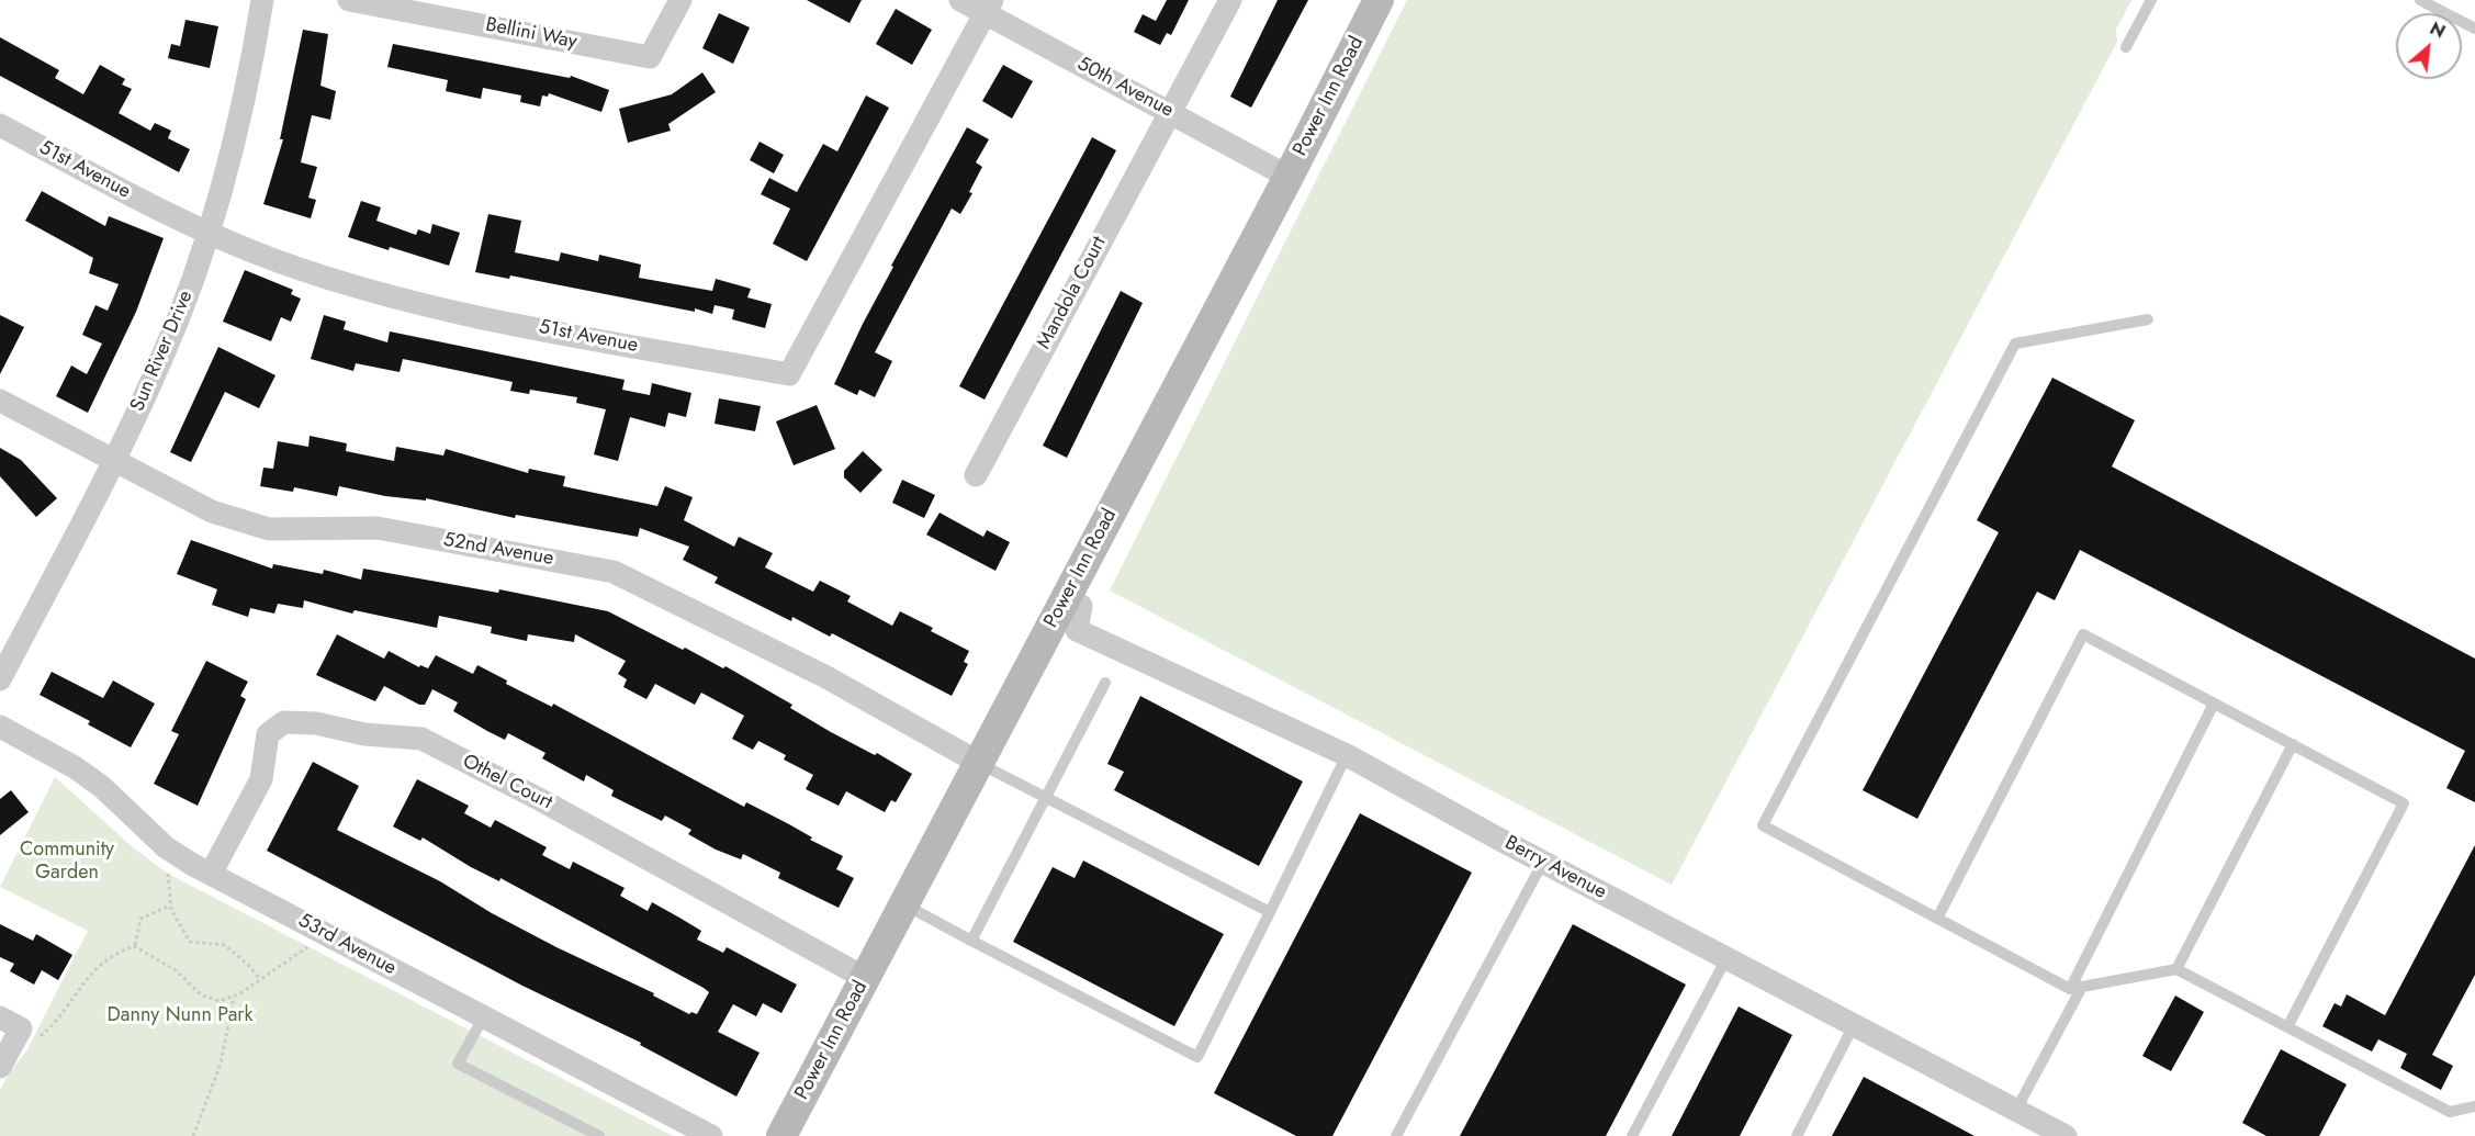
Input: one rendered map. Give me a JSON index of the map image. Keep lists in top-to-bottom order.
{
  "streets": {
    "main road": ["Power Inn Road"],
    "street": [
      "Bellini Way",
      "50th Avenue",
      "51st Avenue",
      "Mandola Court",
      "Sun River Drive",
      "52nd Avenue",
      "Othel Court",
      "Berry Avenue",
      "53rd Avenue"
    ]
  },
  "crossings": [
    ["50th Avenue", "Power Inn Road"],
    ["50th Avenue", "51st Avenue"],
    ["50th Avenue", "Mandola Court"],
    ["Power Inn Road", "52nd Avenue"],
    ["Power Inn Road", "Othel Court"],
    ["Power Inn Road", "Berry Avenue"],
    ["51st Avenue", "Sun River Drive"],
    ["Sun River Drive", "52nd Avenue"],
    ["Othel Court", "53rd Avenue"]
  ],
  "parks": ["Community Garden", "Danny Nunn Park"],
  "north": "top right"
}
